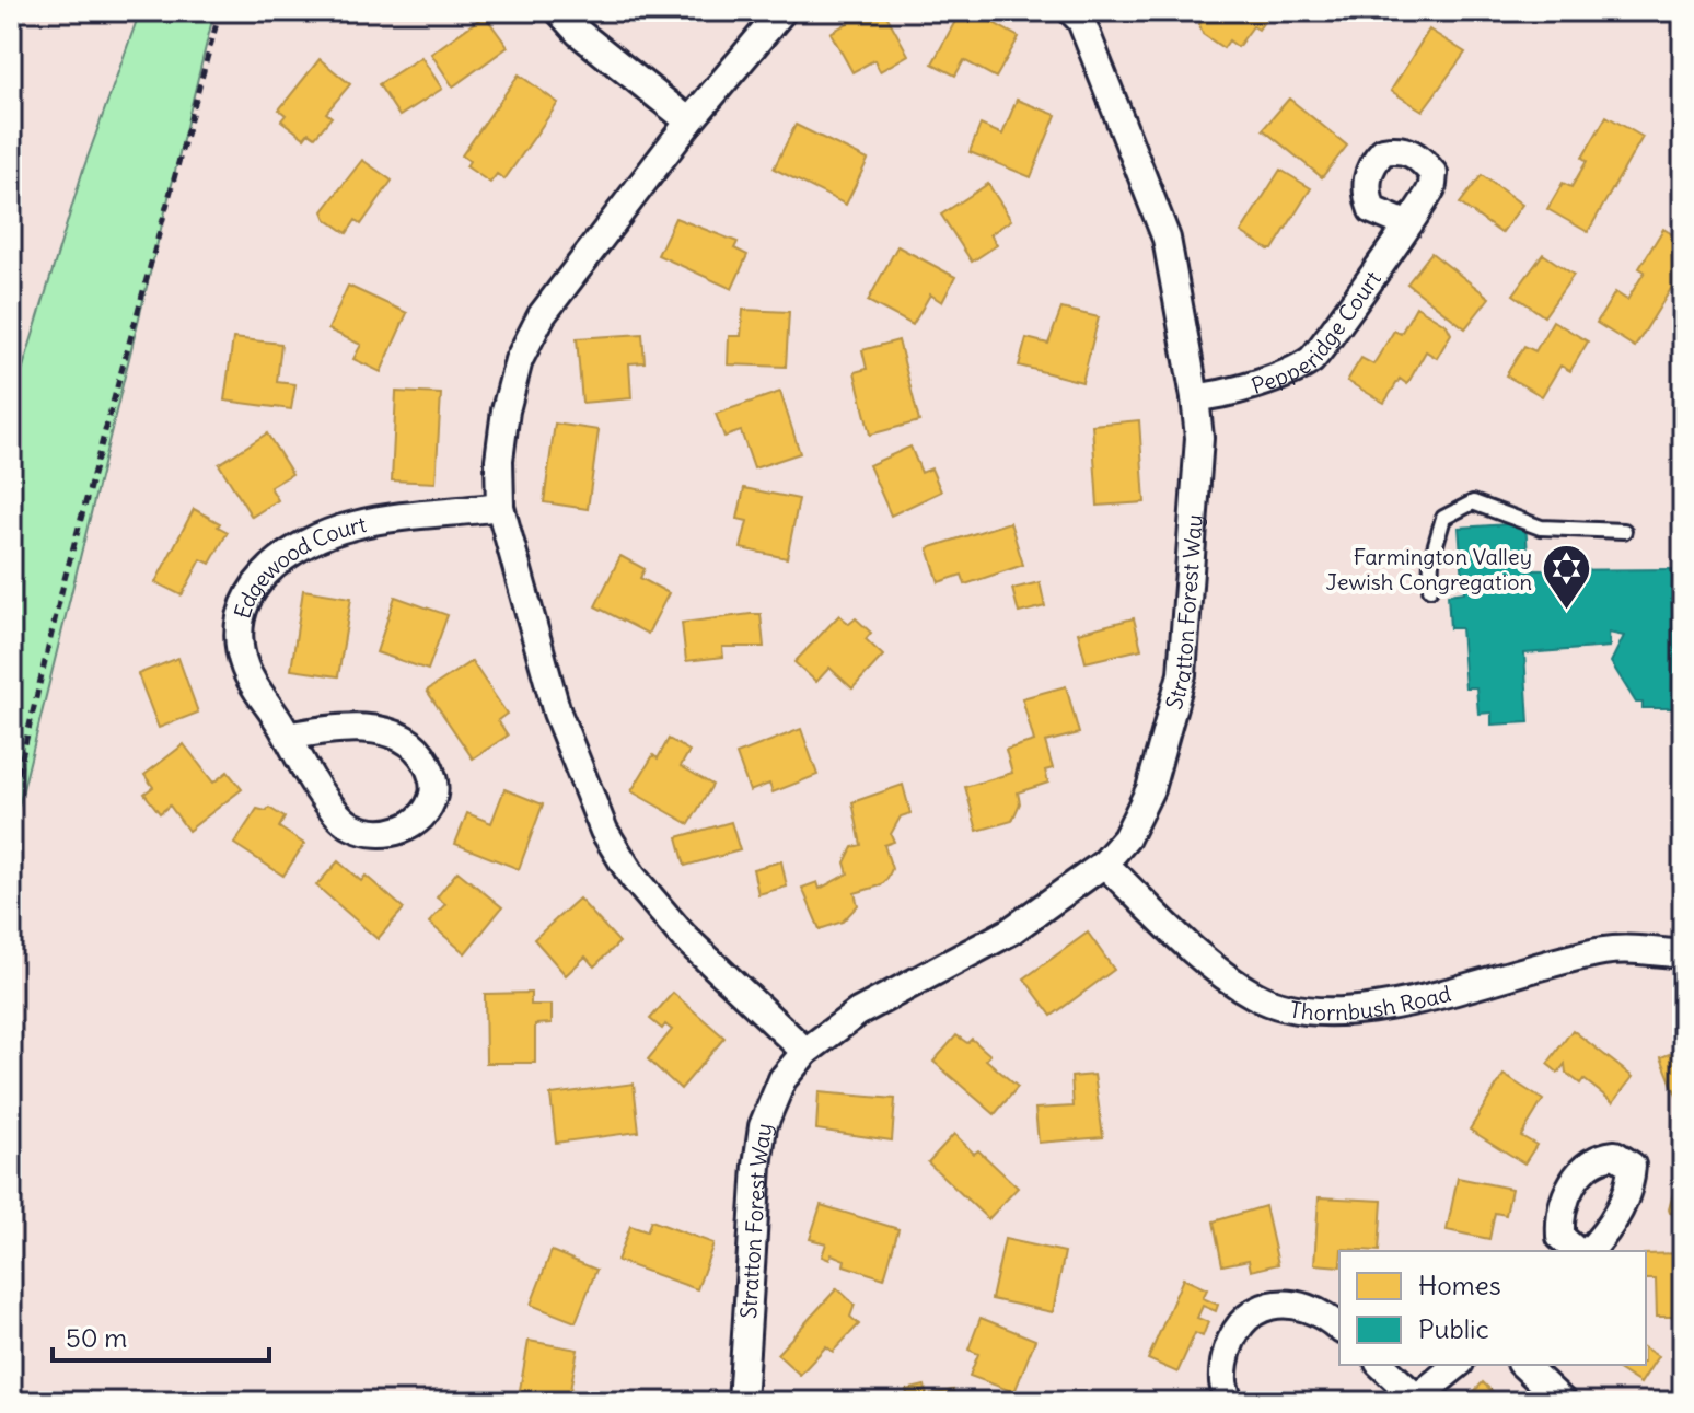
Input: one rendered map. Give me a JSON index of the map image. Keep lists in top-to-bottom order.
{
  "streets": {
    "street": [
      "Pepperidge Court",
      "Edgewood Court",
      "Stratton Forest Way",
      "Thornbush Road"
    ]
  },
  "crossings": [
    ["Pepperidge Court", "Stratton Forest Way"],
    ["Stratton Forest Way", "Thornbush Road"]
  ],
  "places": {
    "synagogue": ["Farmington Valley Jewish Congregation"]
  },
  "legend": ["Homes", "Public"],
  "scale_bar": "50 m"
}
